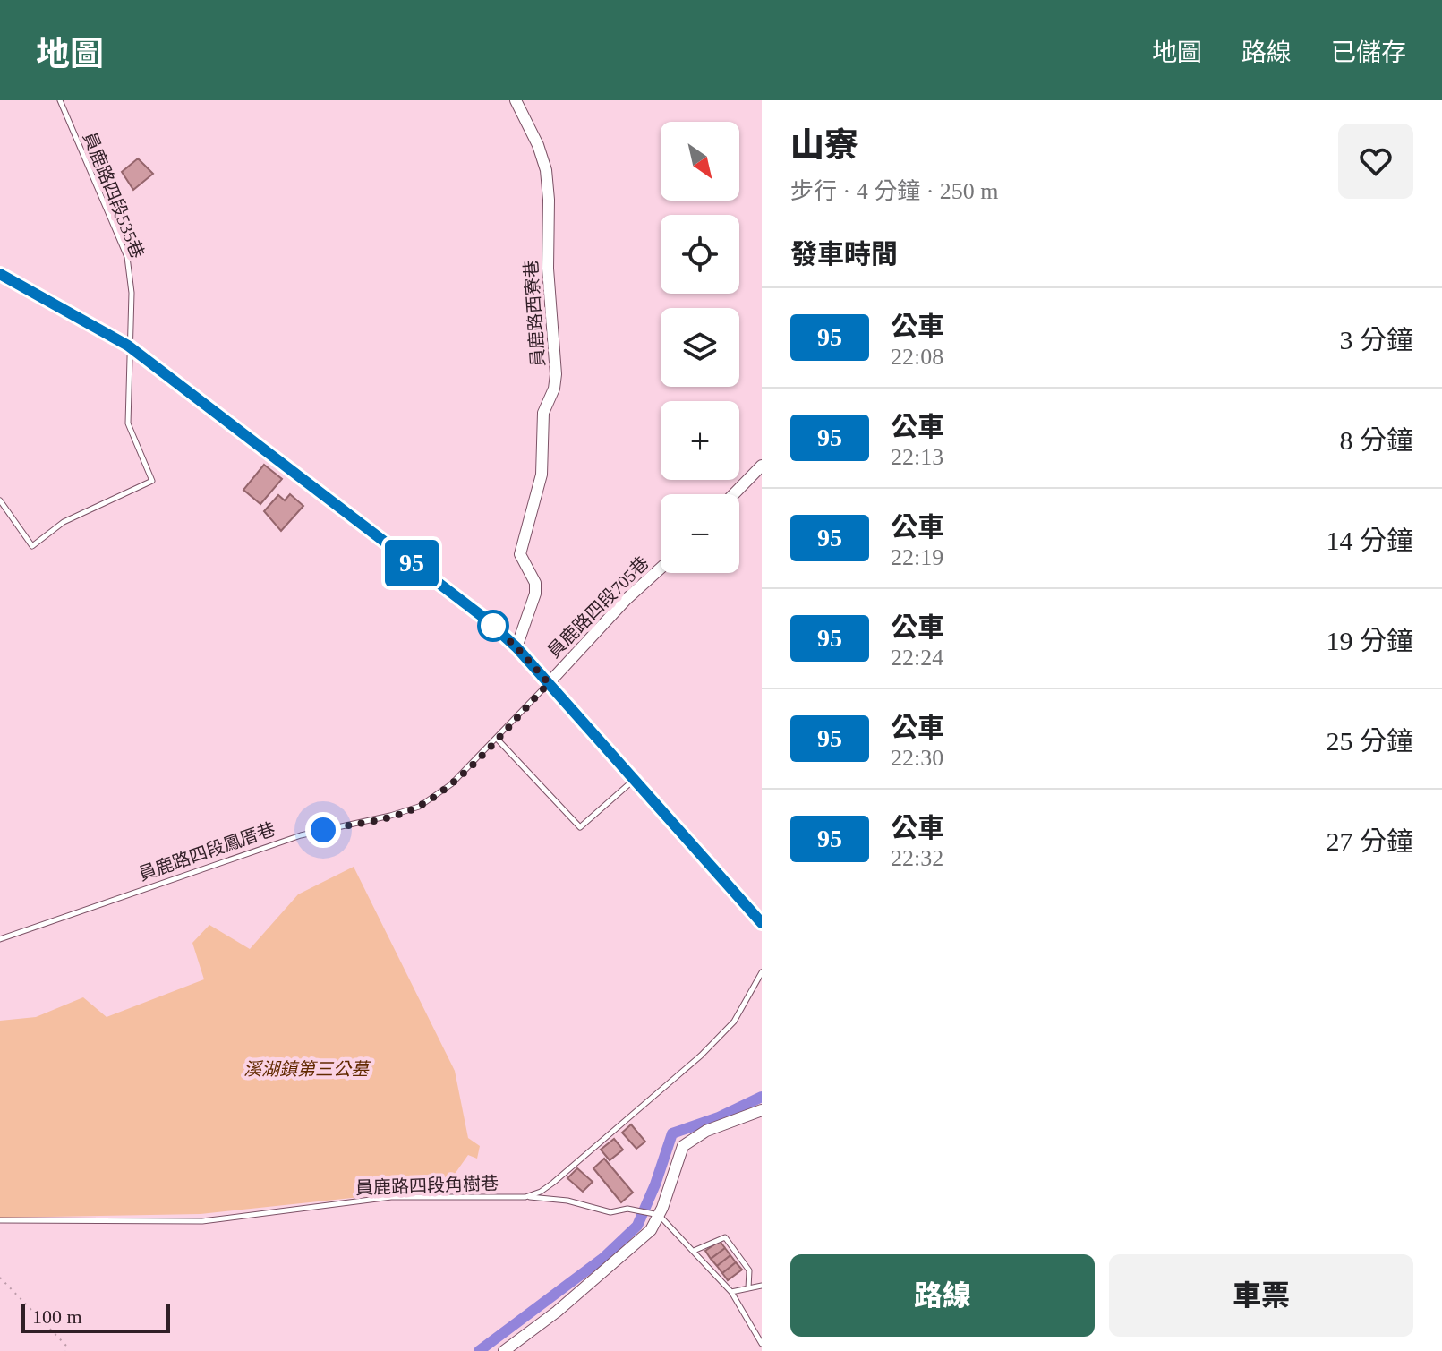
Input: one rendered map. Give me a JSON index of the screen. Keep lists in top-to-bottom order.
{
  "streets": {
    "street": ["員鹿路西寮巷", "員鹿路四段705巷"],
    "lane": ["員鹿路四段535巷", "員鹿路四段鳳厝巷", "員鹿路四段角樹巷"]
  },
  "crossings": [
    ["員鹿路四段705巷", "員鹿路四段鳳厝巷"]
  ],
  "parks": ["溪湖鎮第三公墓"],
  "lines": ["bus line 95"],
  "scale_bar": "100 m",
  "north": "bottom right",
  "page": {
    "header": "地圖",
    "nav": ["地圖", "路線", "已儲存"],
    "on_map": "95",
    "heading": [
      ["山寮", "步行 · 4 分鐘 · 250 m"],
      "發車時間"
    ],
    "map_buttons": ["+", "−"],
    "list": [
      {
        "mark": "95",
        "name": "公車",
        "note": "22:08",
        "value": "3 分鐘"
      },
      {
        "mark": "95",
        "name": "公車",
        "note": "22:13",
        "value": "8 分鐘"
      },
      {
        "mark": "95",
        "name": "公車",
        "note": "22:19",
        "value": "14 分鐘"
      },
      {
        "mark": "95",
        "name": "公車",
        "note": "22:24",
        "value": "19 分鐘"
      },
      {
        "mark": "95",
        "name": "公車",
        "note": "22:30",
        "value": "25 分鐘"
      },
      {
        "mark": "95",
        "name": "公車",
        "note": "22:32",
        "value": "27 分鐘"
      }
    ],
    "buttons": ["路線", "車票"],
    "scale": "100 m"
  }
}
